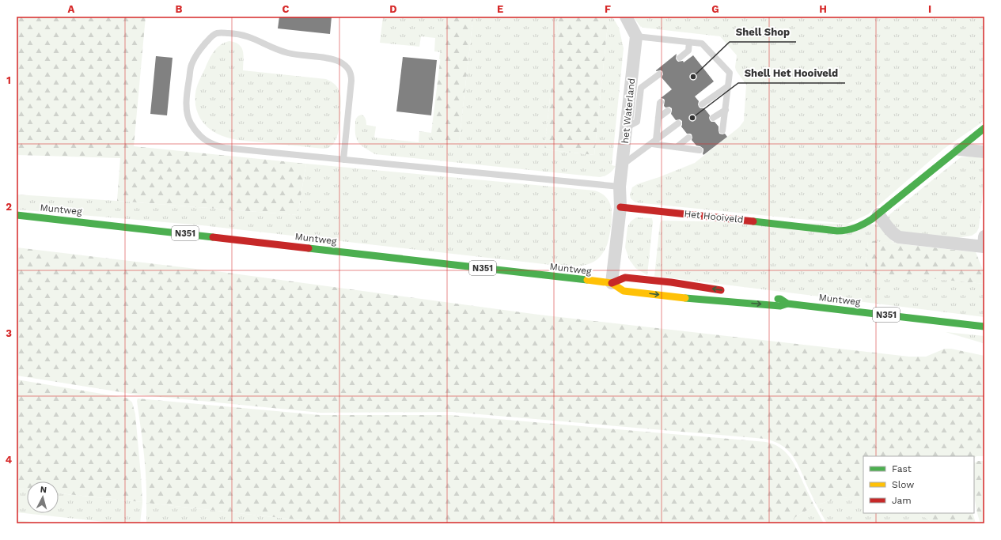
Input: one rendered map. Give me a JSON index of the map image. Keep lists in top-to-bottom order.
{
  "streets": {
    "main road": ["Muntweg", "Het Hooiveld", "N351"],
    "street": ["het Waterland"]
  },
  "crossings": [
    ["het Waterland", "Het Hooiveld"]
  ],
  "places": ["Shell Shop", "Shell Het Hooiveld"],
  "legend": ["Fast", "Slow", "Jam"],
  "north": "top",
  "grid": {
    "columns": [
      "A",
      "B",
      "C",
      "D",
      "E",
      "F",
      "G",
      "H",
      "I"
    ],
    "rows": [
      "1",
      "2",
      "3",
      "4"
    ]
  }
}
